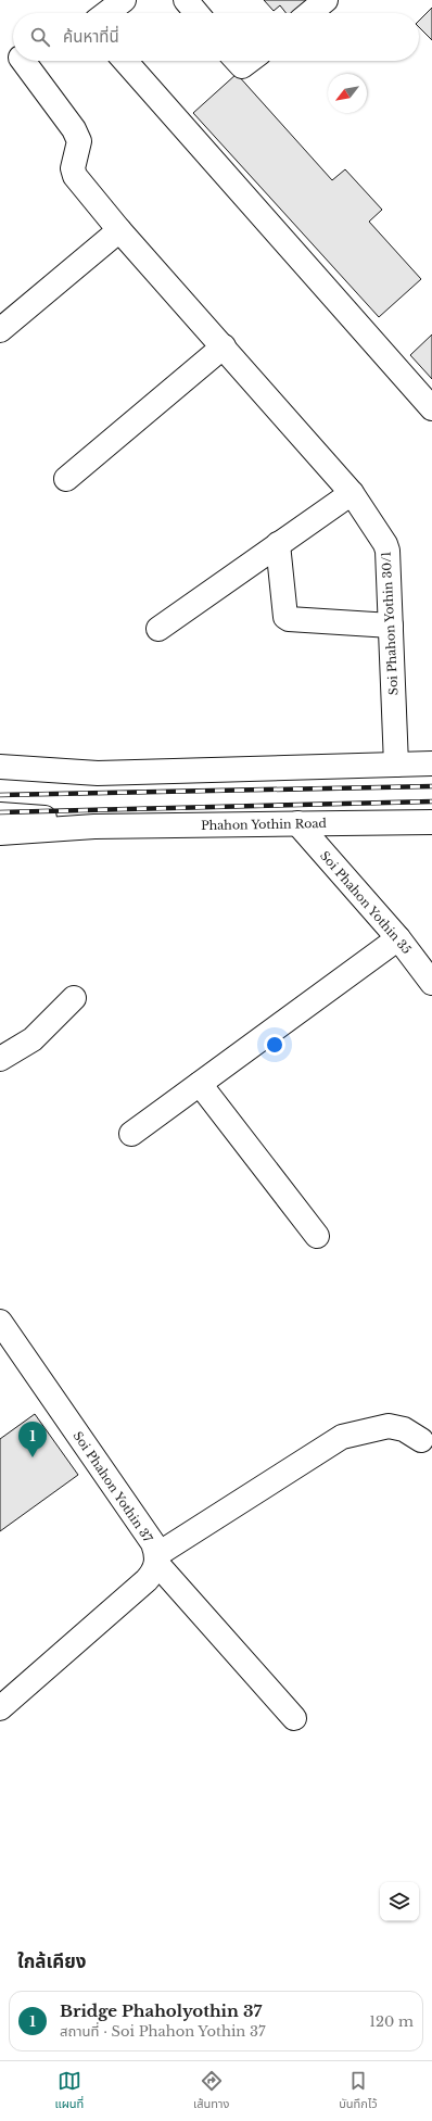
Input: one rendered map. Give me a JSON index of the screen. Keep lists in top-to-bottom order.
{
  "streets": {
    "street": [
      "Soi Phahon Yothin 30/1",
      "Phahon Yothin Road",
      "Soi Phahon Yothin 35",
      "Soi Phahon Yothin 37"
    ]
  },
  "crossings": [
    ["Phahon Yothin Road", "Soi Phahon Yothin 35"]
  ],
  "north": "bottom left",
  "page": {
    "search": "ค้นหาที่นี่",
    "pins": "1",
    "heading": "ใกล้เคียง",
    "list": [
      {
        "mark": "1",
        "name": "Bridge Phaholyothin 37",
        "note": "สถานที่ · Soi Phahon Yothin 37",
        "value": "120 m"
      }
    ],
    "nav": ["แผนที่", "เส้นทาง", "บันทึกไว้"]
  }
}
